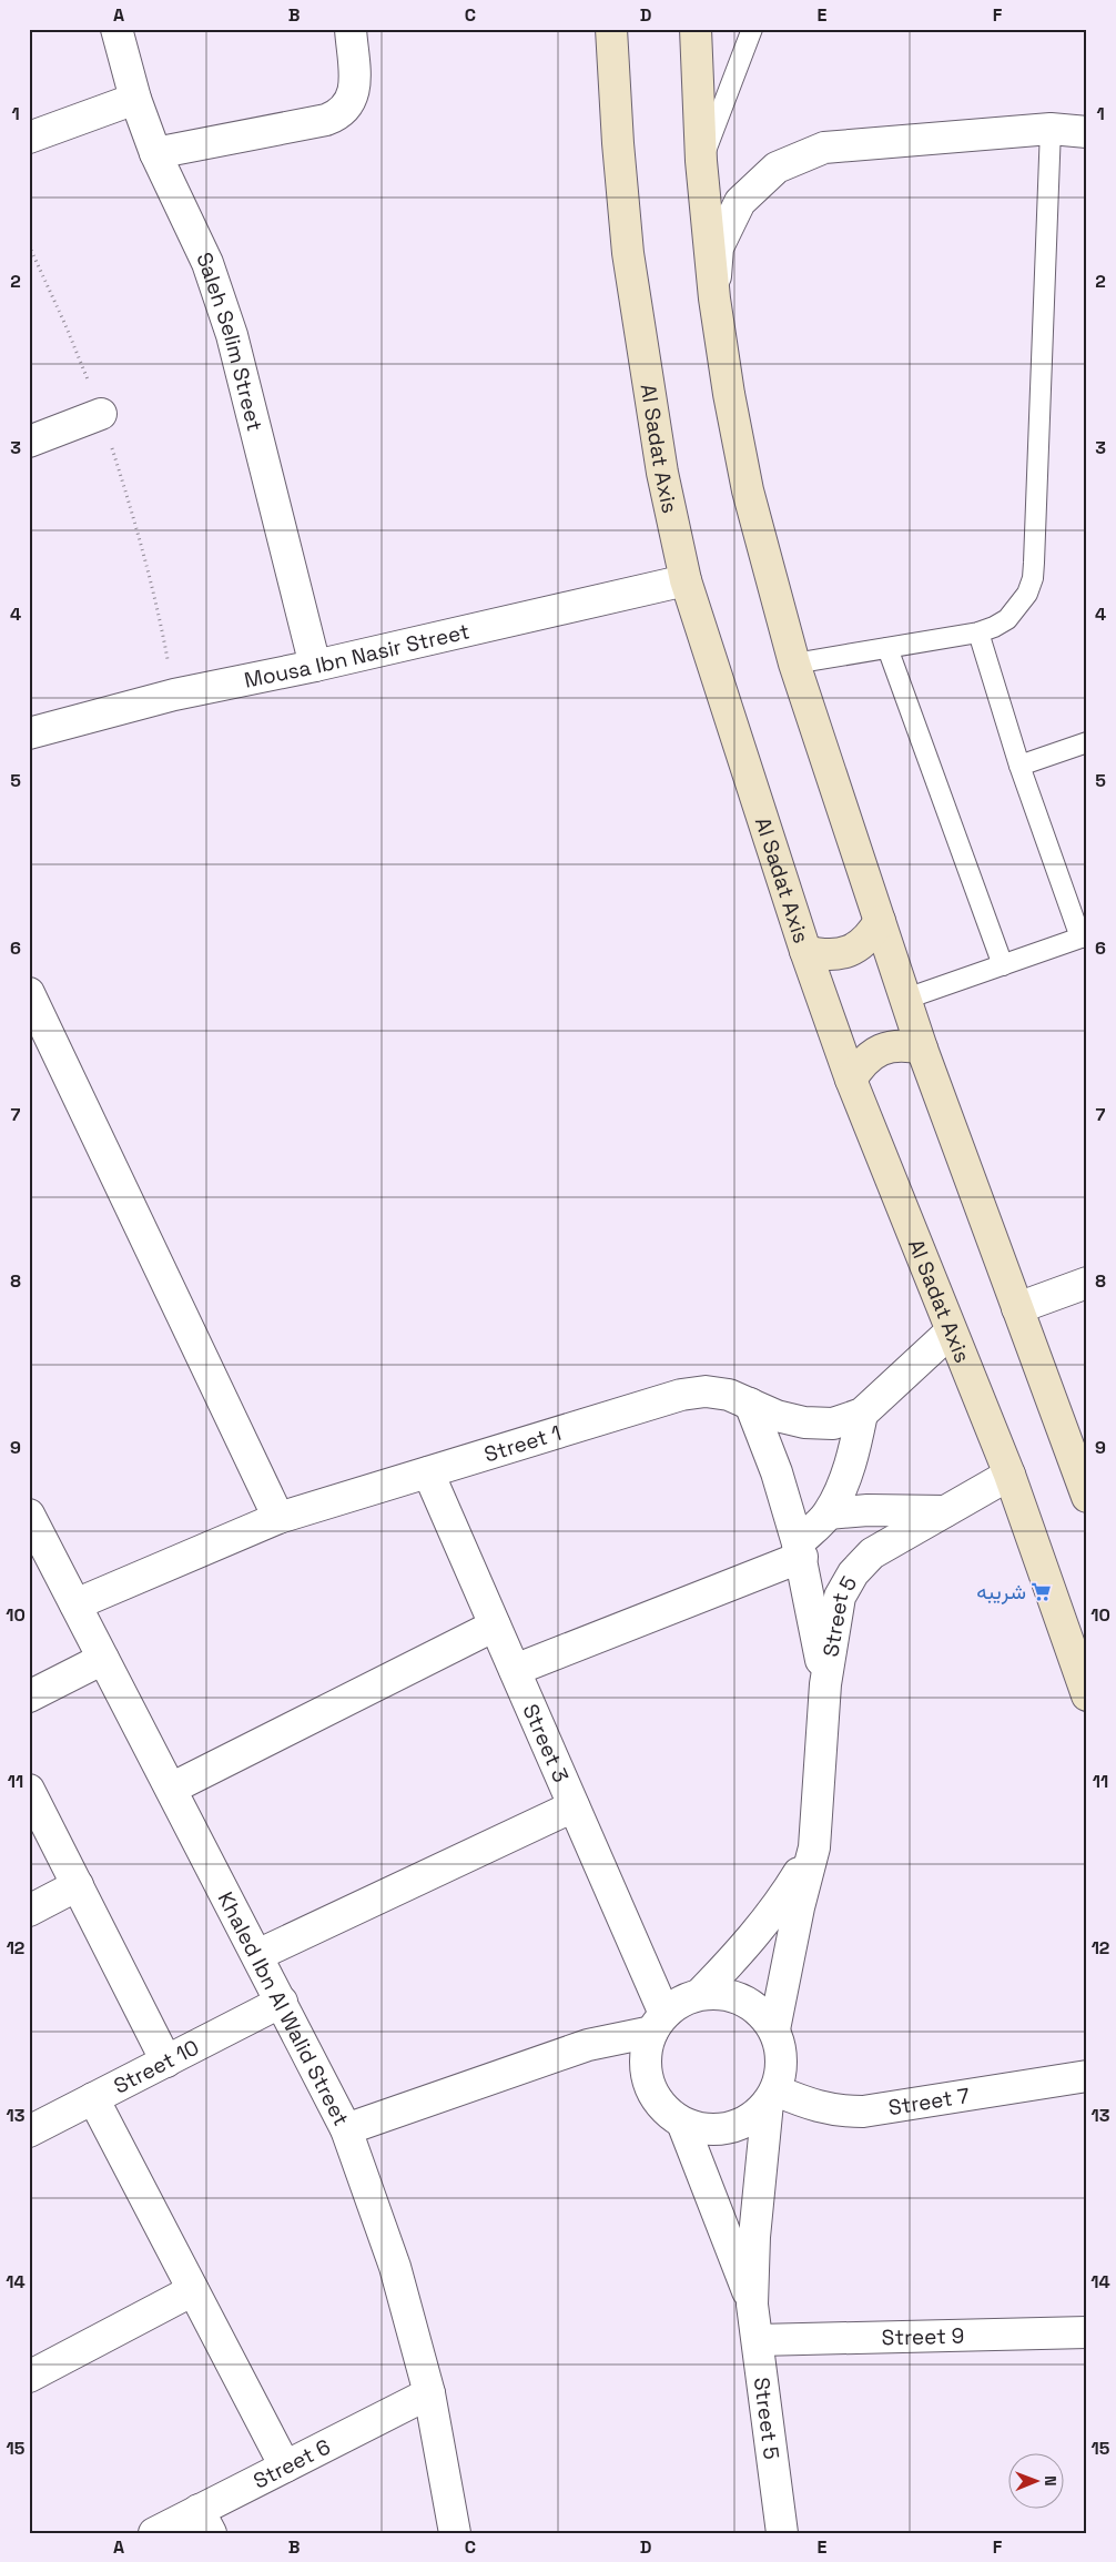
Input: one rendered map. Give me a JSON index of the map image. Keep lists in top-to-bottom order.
{
  "streets": {
    "street": [
      "Saleh Selim Street",
      "Al Sadat Axis",
      "Mousa Ibn Nasir Street",
      "Street 1",
      "Street 5",
      "Street 3",
      "Khaled Ibn Al Walid Street",
      "Street 10",
      "Street 7",
      "Street 9",
      "Street 6"
    ]
  },
  "crossings": [
    ["Saleh Selim Street", "Mousa Ibn Nasir Street"],
    ["Al Sadat Axis", "Mousa Ibn Nasir Street"],
    ["Al Sadat Axis", "Street 1"],
    ["Al Sadat Axis", "Street 5"],
    ["Street 1", "Street 3"],
    ["Street 1", "Khaled Ibn Al Walid Street"],
    ["Street 5", "Street 3"],
    ["Street 5", "Street 7"],
    ["Street 5", "Street 9"],
    ["Street 3", "Street 7"],
    ["Khaled Ibn Al Walid Street", "Street 10"],
    ["Khaled Ibn Al Walid Street", "Street 6"]
  ],
  "places": {
    "supermarket": ["شريبه"]
  },
  "north": "right",
  "grid": {
    "columns": [
      "A",
      "B",
      "C",
      "D",
      "E",
      "F"
    ],
    "rows": [
      "1",
      "2",
      "3",
      "4",
      "5",
      "6",
      "7",
      "8",
      "9",
      "10",
      "11",
      "12",
      "13",
      "14",
      "15"
    ]
  }
}
